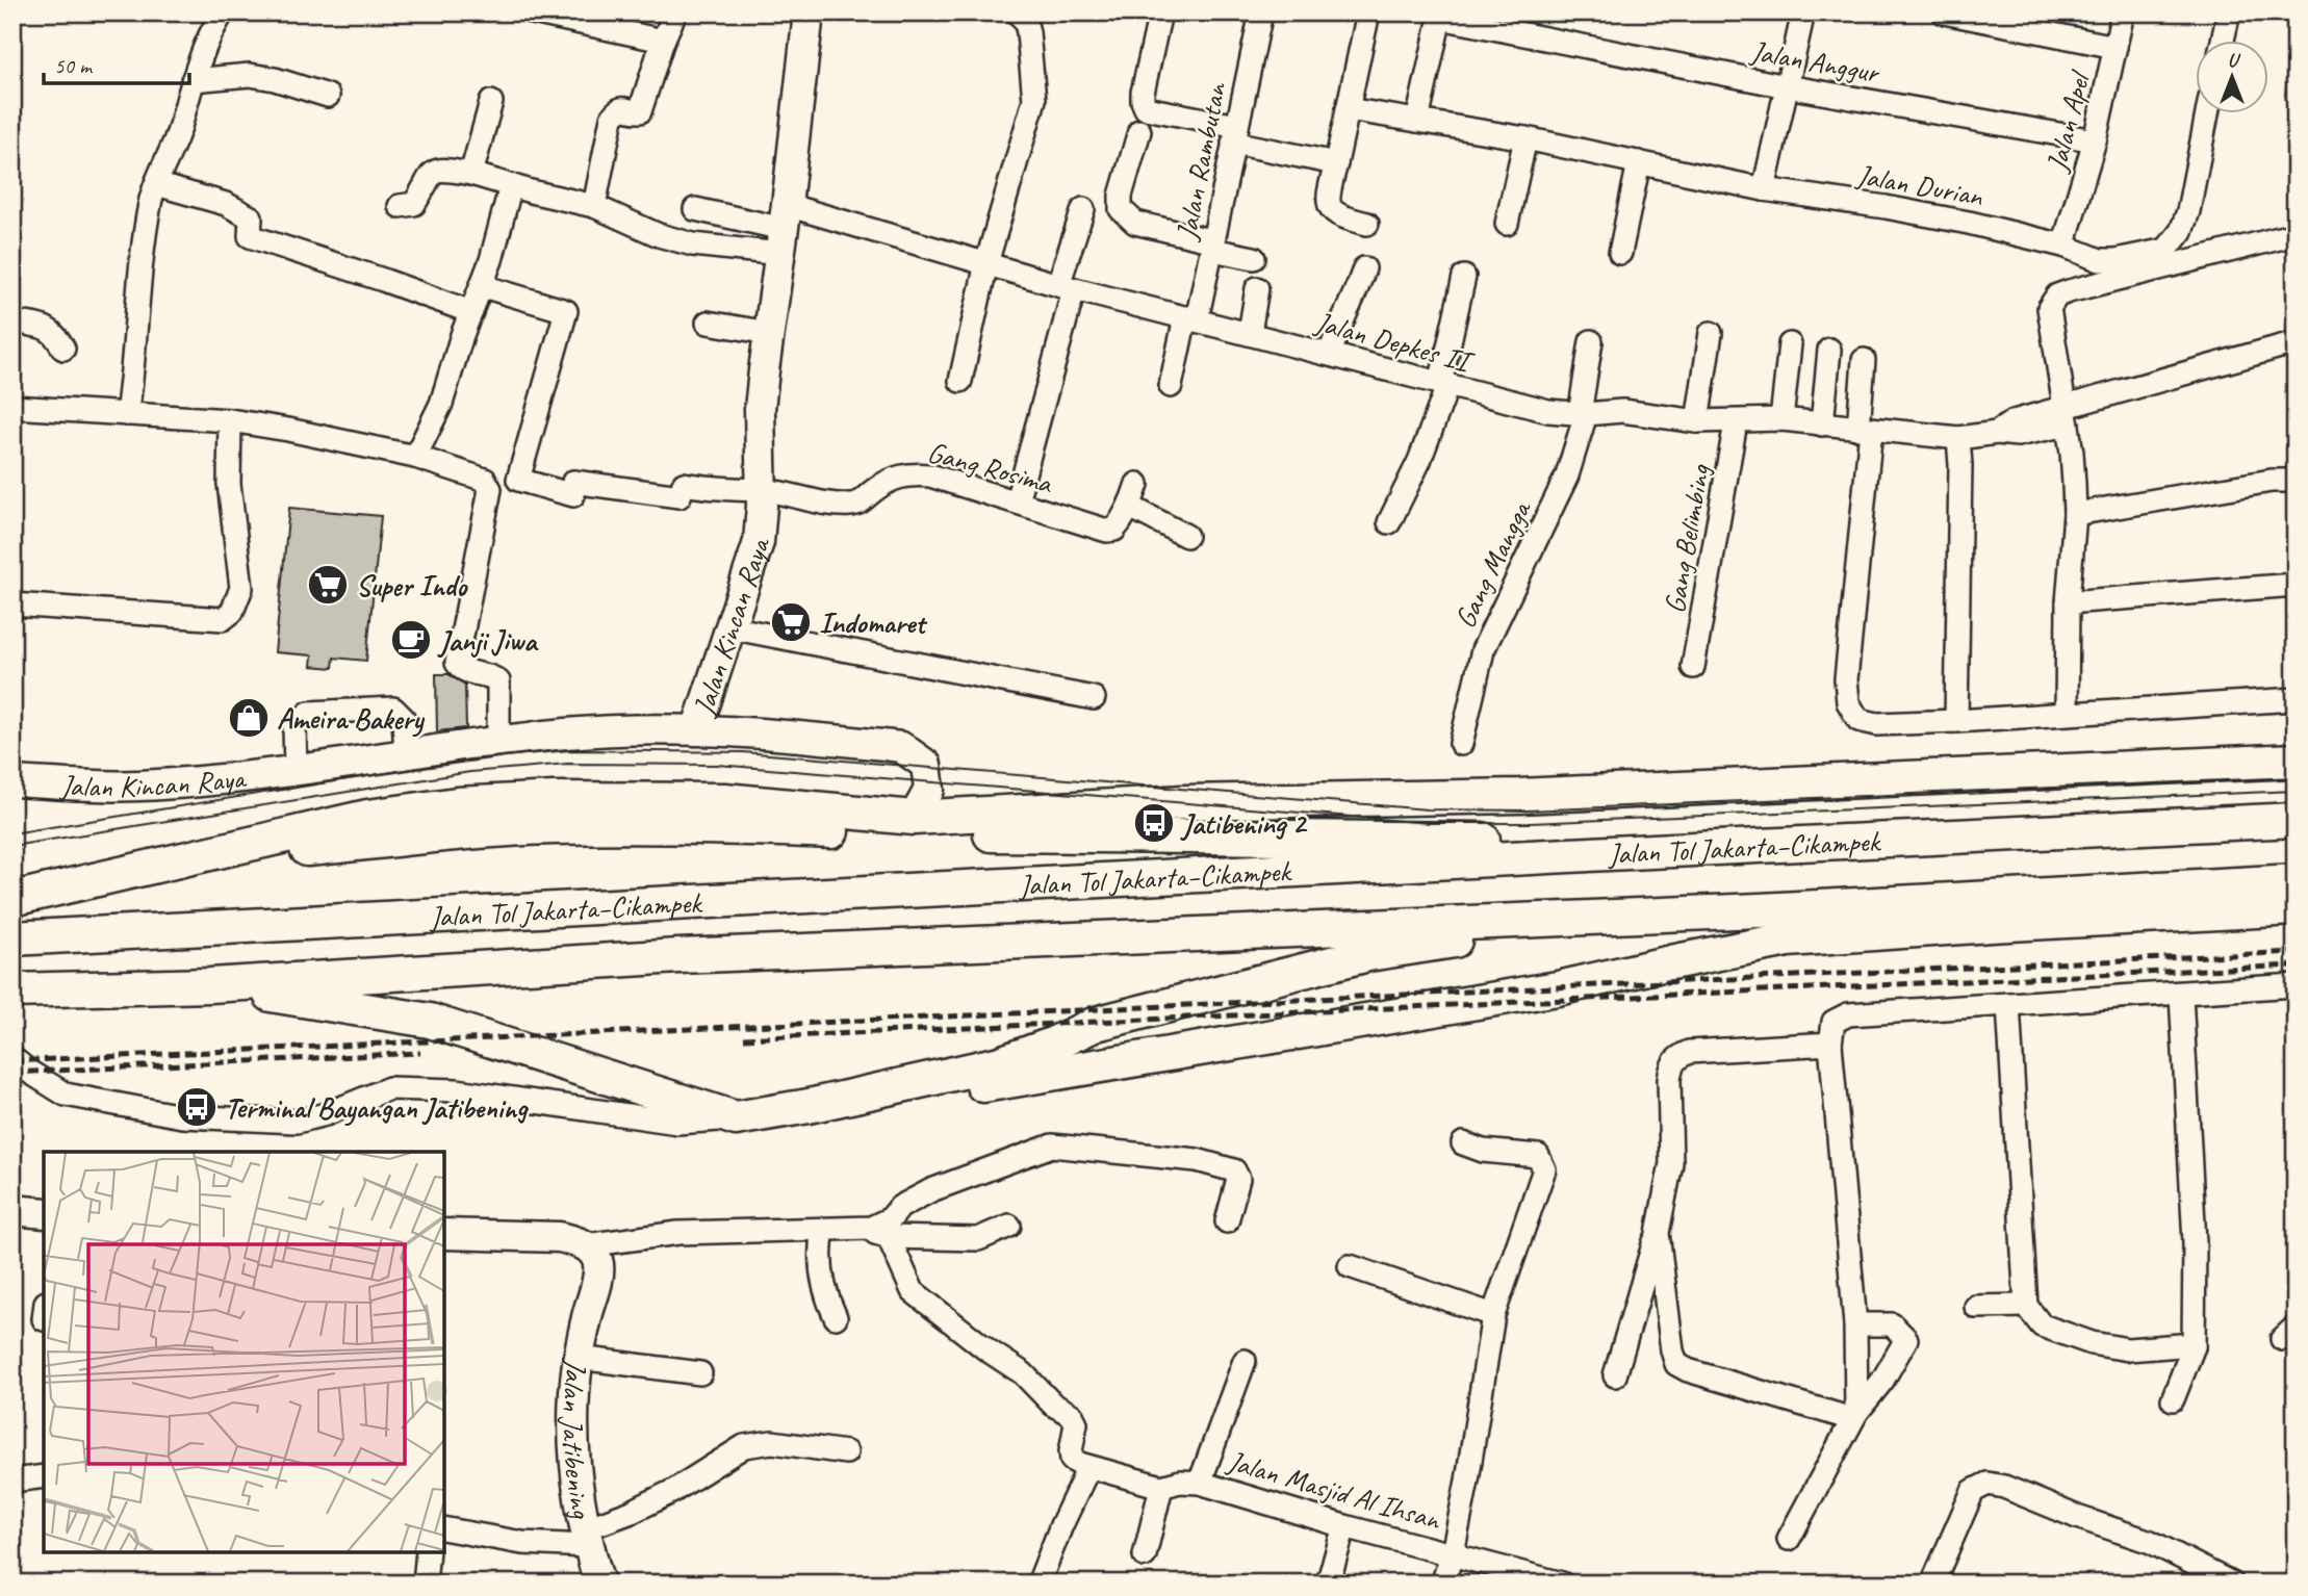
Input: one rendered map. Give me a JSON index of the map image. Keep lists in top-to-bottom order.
{
  "streets": {
    "highway": ["Jalan Tol Jakarta–Cikampek"],
    "main road": ["Jalan Kincan Raya", "Jalan Jatibening"],
    "street": [
      "Jalan Anggur",
      "Jalan Apel",
      "Jalan Rambutan",
      "Jalan Durian",
      "Jalan Depkes II",
      "Gang Rosima",
      "Gang Belimbing",
      "Gang Mangga",
      "Jalan Masjid Al Ihsan"
    ]
  },
  "crossings": [
    ["Jalan Anggur", "Jalan Apel"],
    ["Jalan Apel", "Jalan Durian"],
    ["Jalan Rambutan", "Jalan Depkes II"],
    ["Jalan Depkes II", "Gang Belimbing"],
    ["Jalan Depkes II", "Gang Mangga"],
    ["Jalan Depkes II", "Jalan Kincan Raya"],
    ["Gang Rosima", "Jalan Kincan Raya"]
  ],
  "places": {
    "supermarket": ["Super Indo", "Indomaret"],
    "cafe": ["Janji Jiwa"],
    "shop": ["Ameira Bakery"],
    "bus stop": ["Jatibening 2", "Terminal Bayangan Jatibening"]
  },
  "scale_bar": "50 m",
  "north": "top"
}
